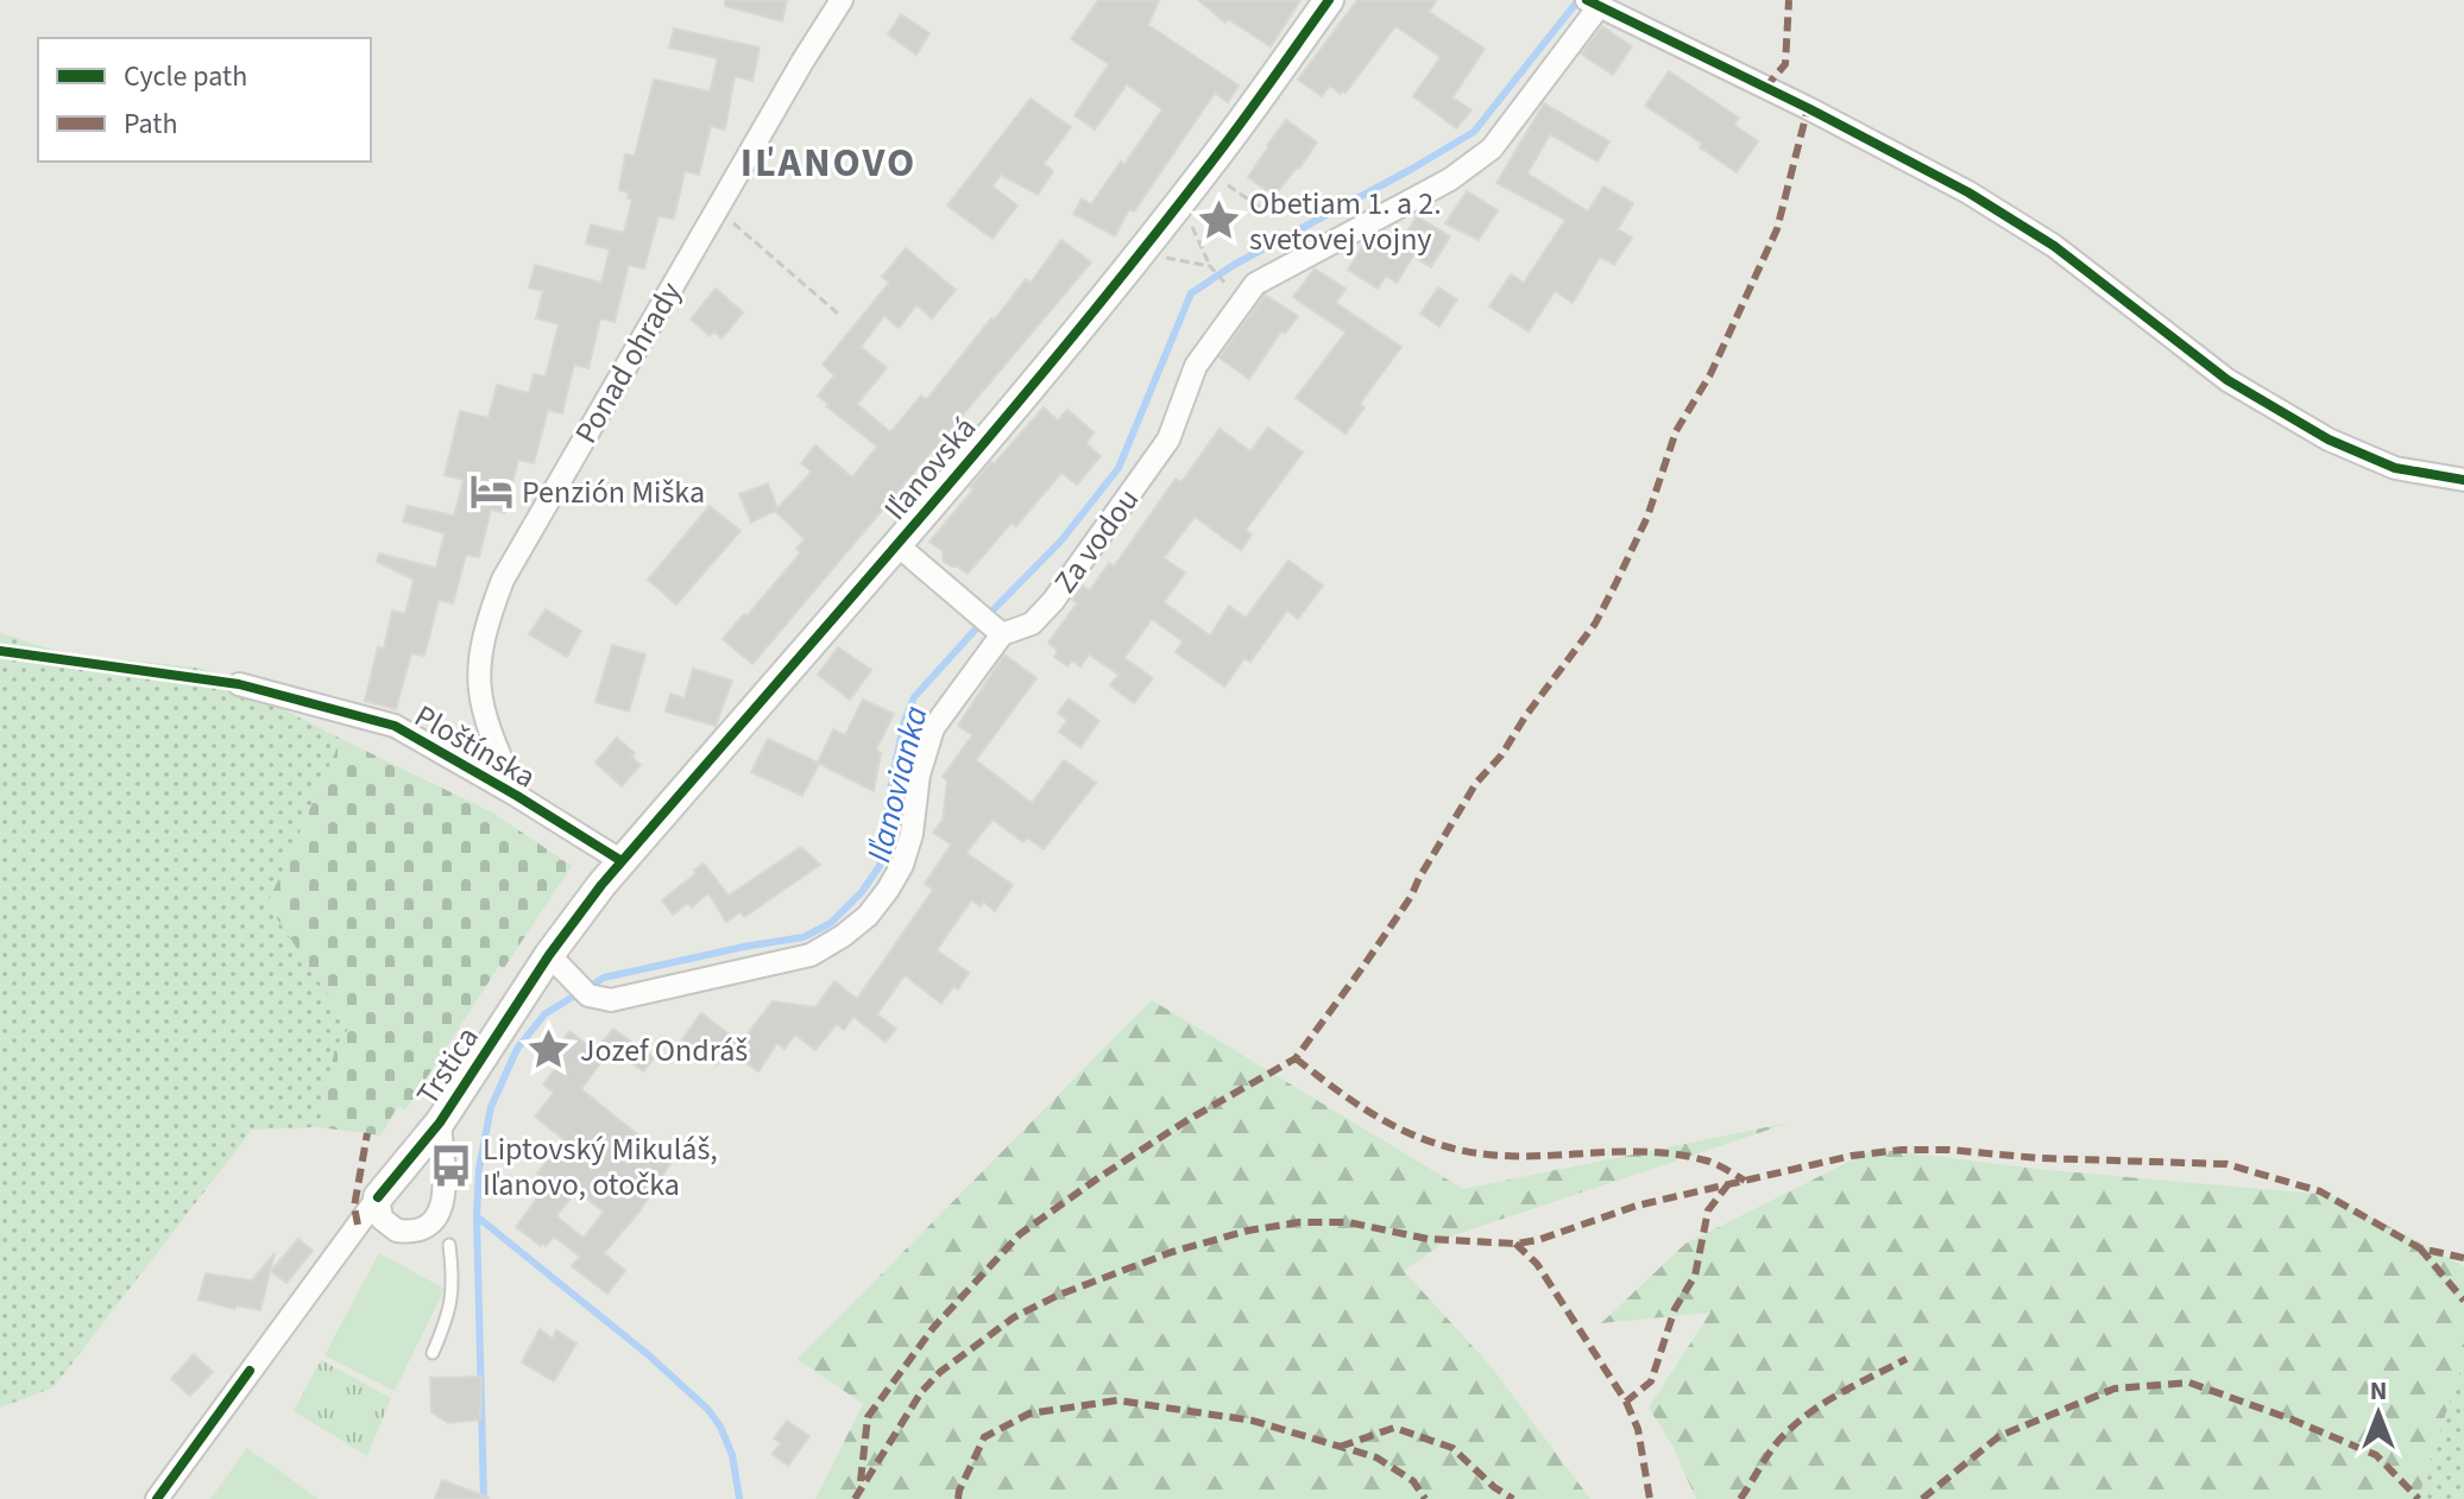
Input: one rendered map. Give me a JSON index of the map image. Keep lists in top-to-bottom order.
{
  "streets": {
    "street": [
      "Ponad ohrady",
      "Iľanovská",
      "Za vodou",
      "Ploštínska",
      "Trstica"
    ]
  },
  "crossings": [
    ["Ponad ohrady", "Ploštínska"],
    ["Iľanovská", "Za vodou"],
    ["Iľanovská", "Ploštínska"],
    ["Iľanovská", "Trstica"],
    ["Za vodou", "Trstica"]
  ],
  "districts": ["IĽANOVO"],
  "water": ["Iľanovianka"],
  "places": {
    "place": ["Obetiam 1. a 2. svetovej vojny", "Jozef Ondráš"],
    "hotel": ["Penzión Miška"],
    "bus stop": ["Liptovský Mikuláš, Iľanovo, otočka"]
  },
  "legend": ["Cycle path", "Path"],
  "north": "top"
}
